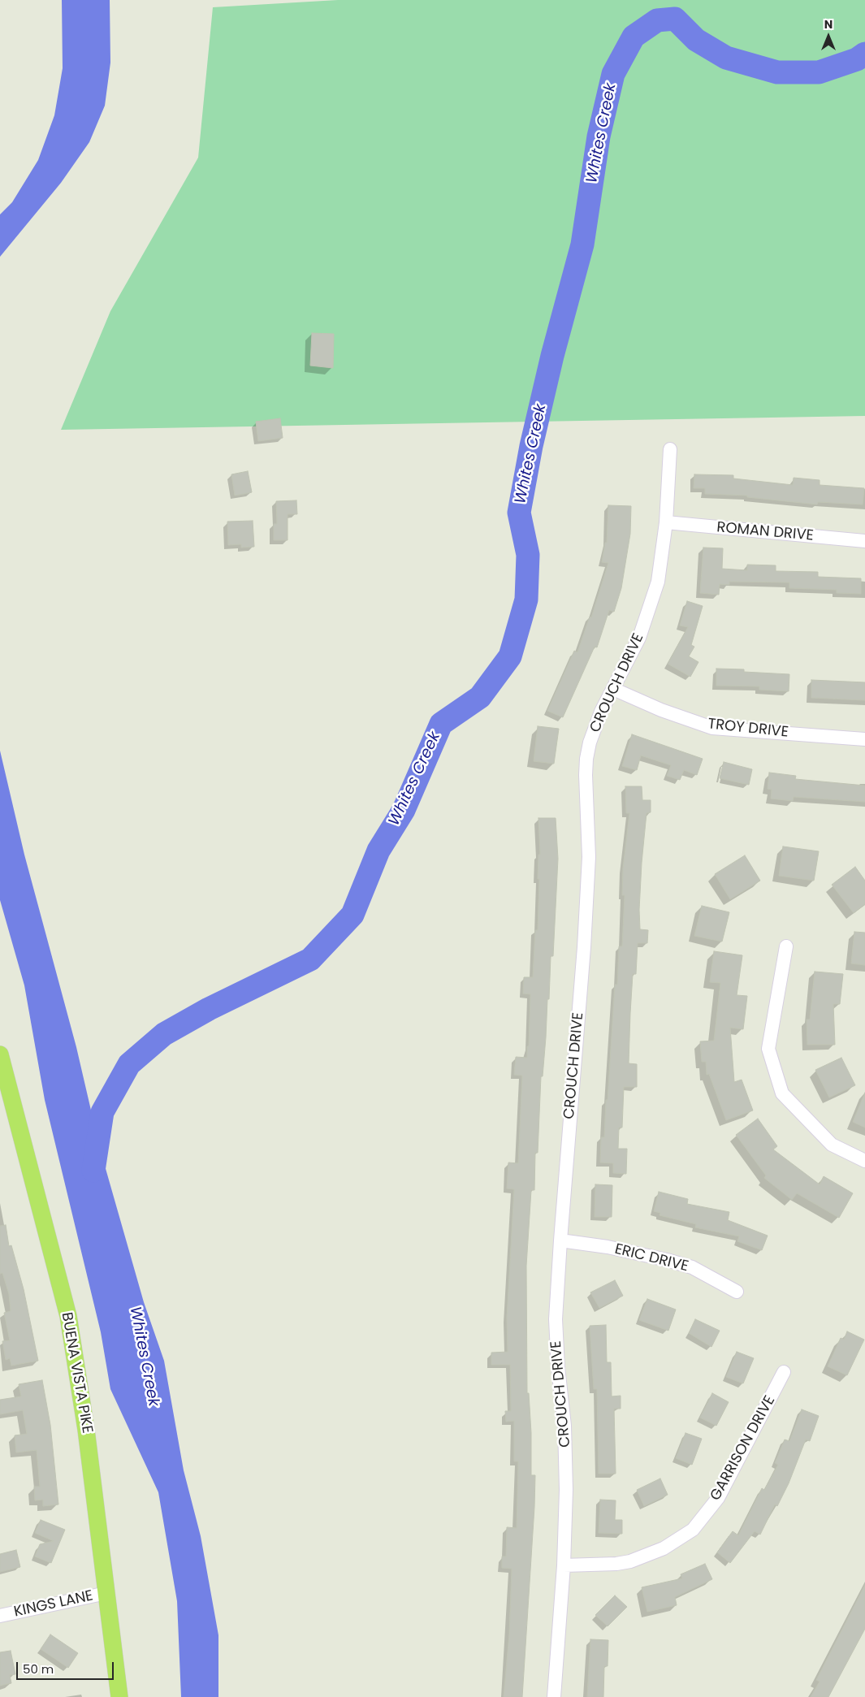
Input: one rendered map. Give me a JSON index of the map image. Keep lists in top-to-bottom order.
{
  "streets": {
    "main road": ["BUENA VISTA PIKE"],
    "street": [
      "ROMAN DRIVE",
      "CROUCH DRIVE",
      "TROY DRIVE",
      "ERIC DRIVE",
      "GARRISON DRIVE",
      "KINGS LANE"
    ]
  },
  "crossings": [
    ["ROMAN DRIVE", "CROUCH DRIVE"],
    ["CROUCH DRIVE", "TROY DRIVE"],
    ["CROUCH DRIVE", "ERIC DRIVE"],
    ["CROUCH DRIVE", "GARRISON DRIVE"],
    ["BUENA VISTA PIKE", "KINGS LANE"]
  ],
  "water": ["Whites Creek"],
  "scale_bar": "50 m",
  "north": "top"
}
